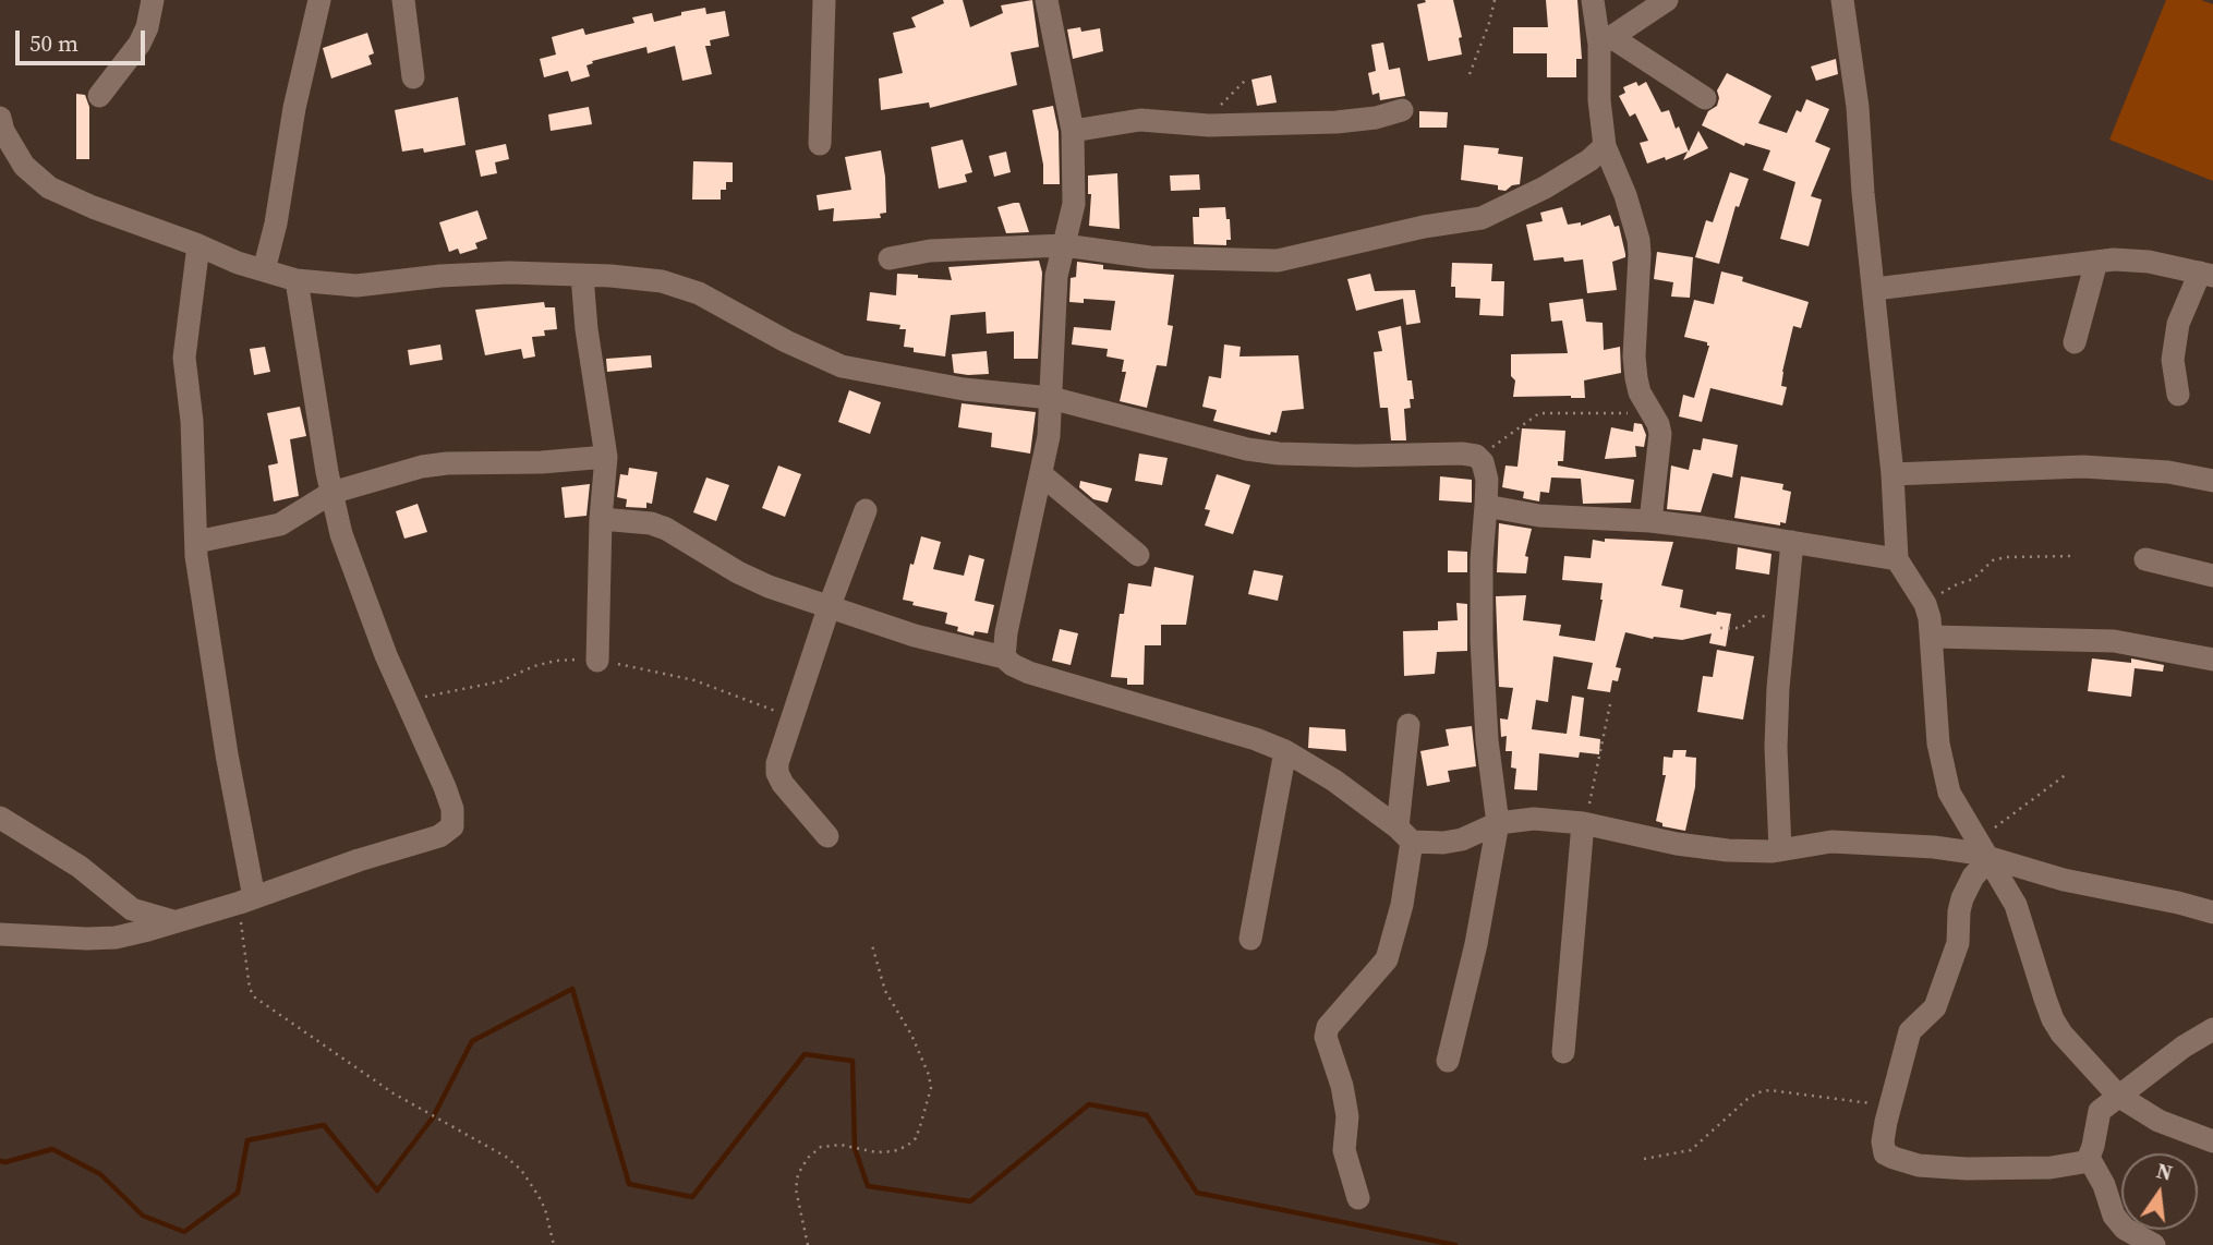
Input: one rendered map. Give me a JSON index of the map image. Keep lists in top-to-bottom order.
{
  "scale_bar": "50 m",
  "north": "top"
}
